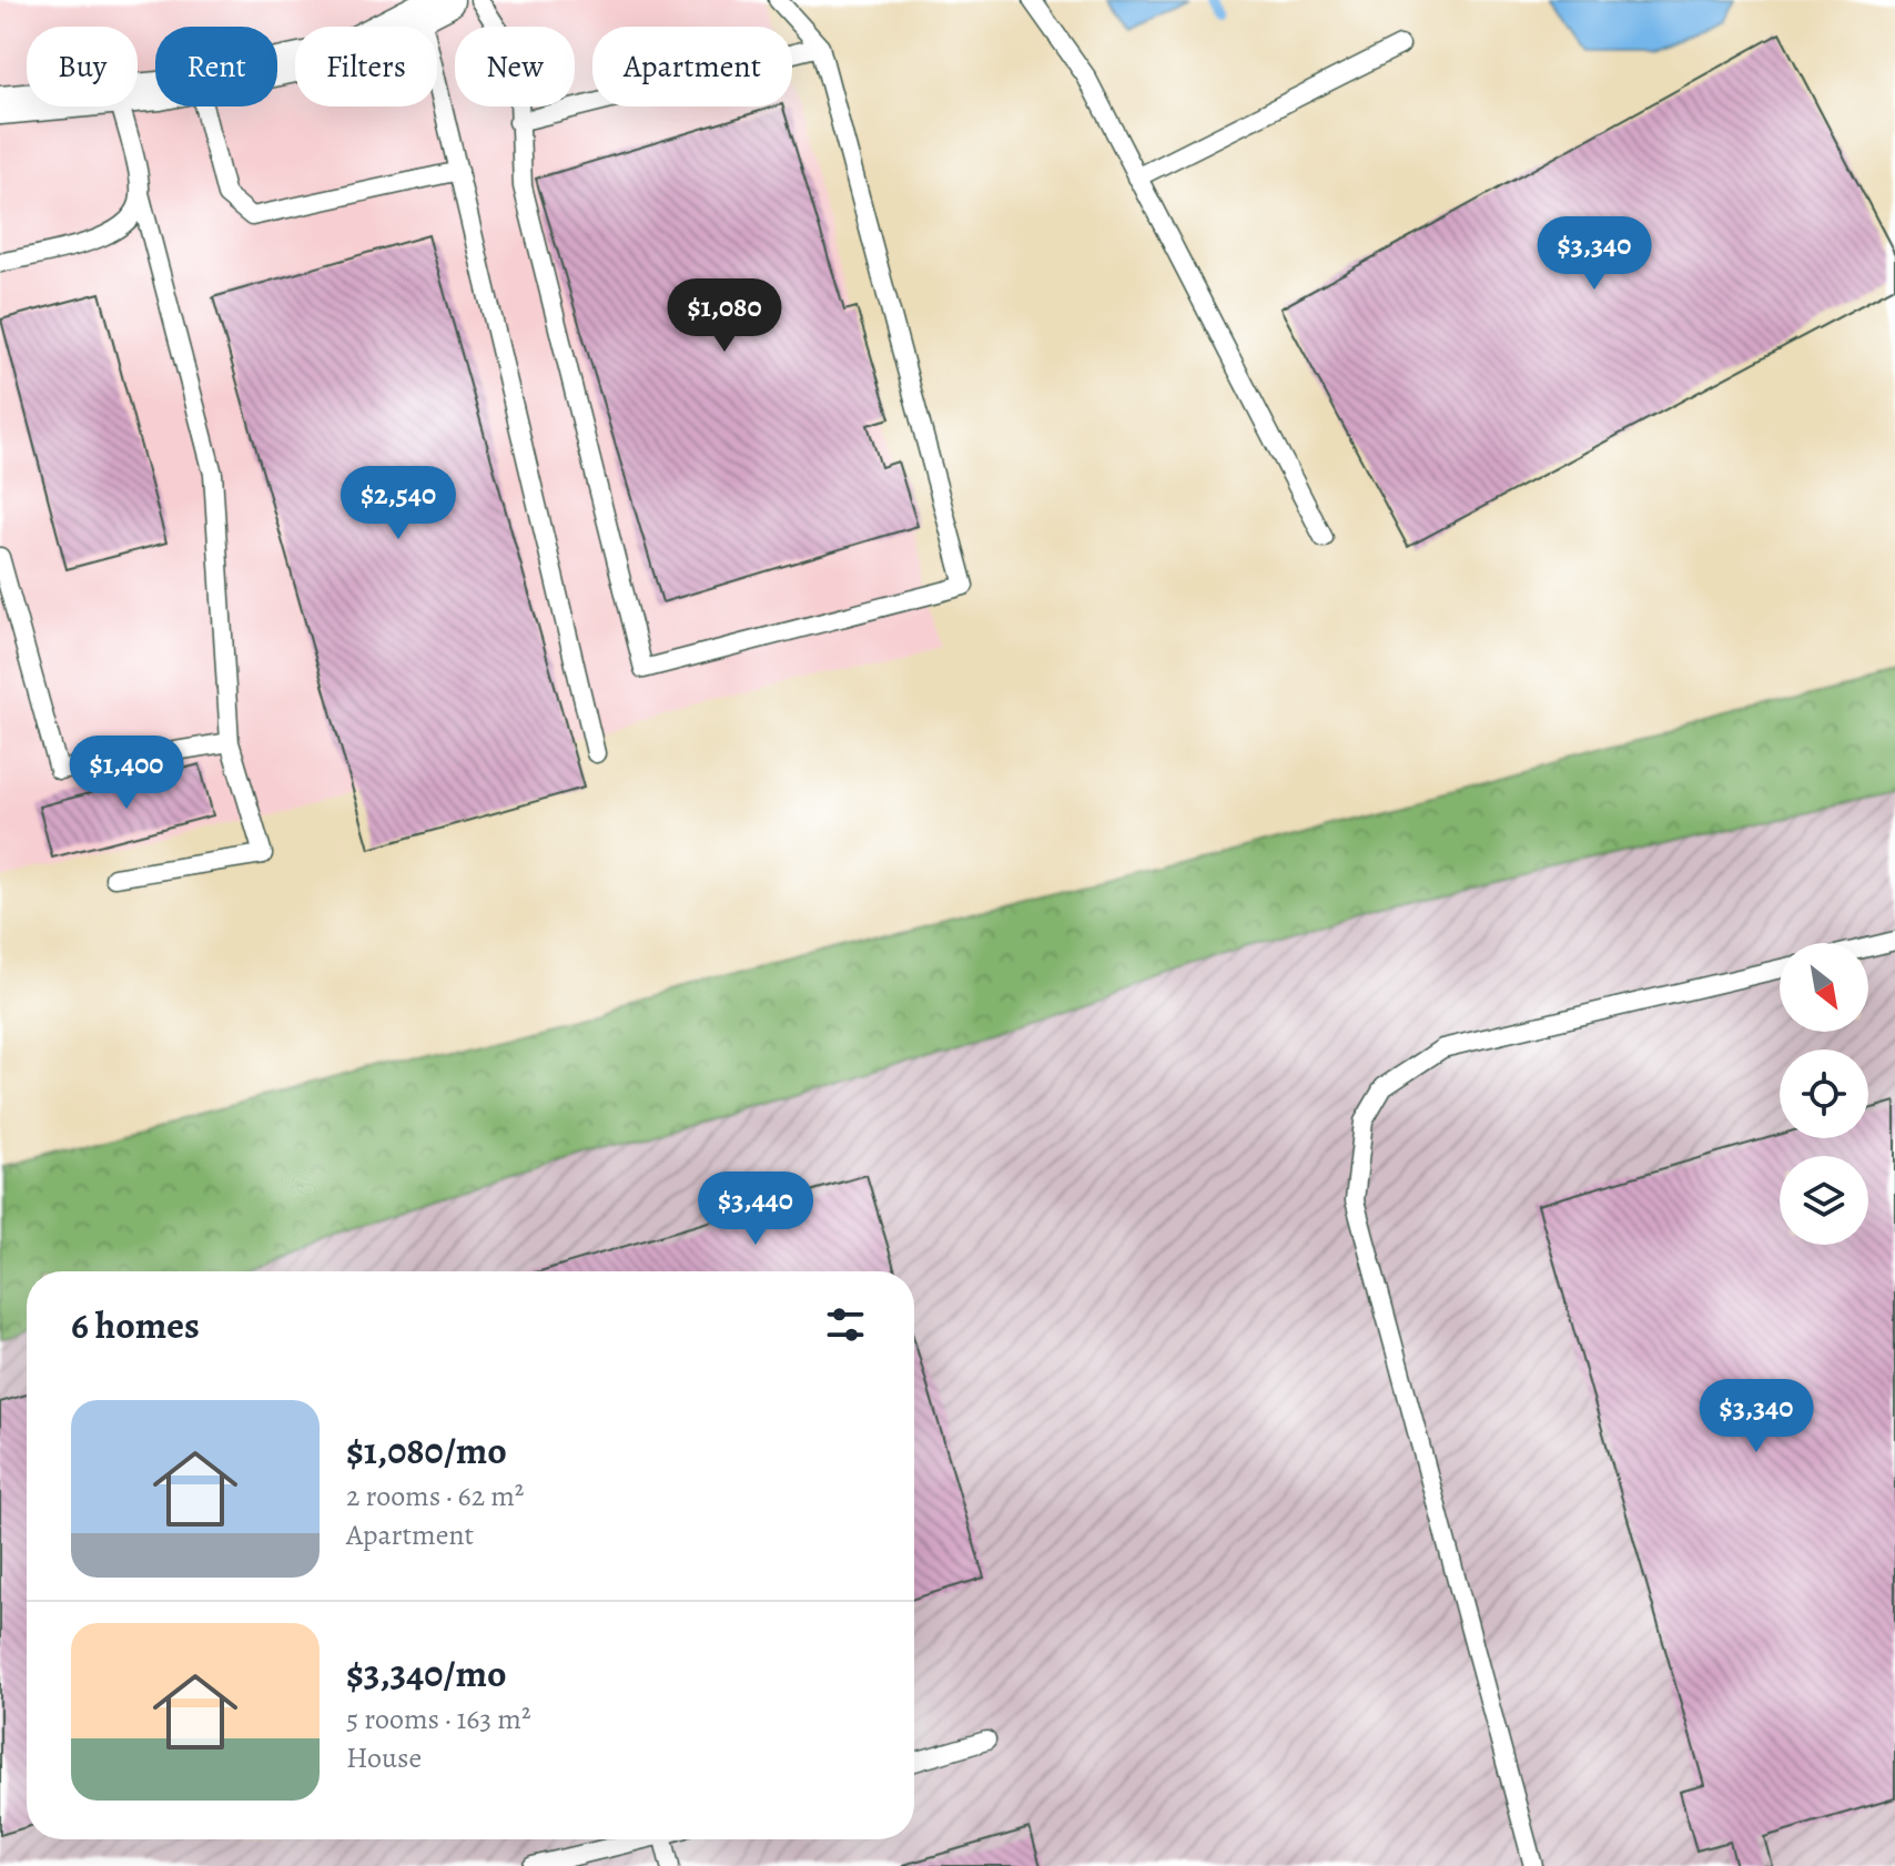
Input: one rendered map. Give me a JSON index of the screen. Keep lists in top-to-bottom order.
{
  "north": "bottom right",
  "page": {
    "chip": [
      "Buy",
      "Rent",
      "Filters",
      "New",
      "Apartment"
    ],
    "price": [
      "$3,340",
      "$1,080",
      "$2,540",
      "$1,400",
      "$3,440",
      "$3,340"
    ],
    "heading": "6 homes",
    "list": [
      {
        "name": "$1,080/mo",
        "note": "2 rooms · 62 m² · Apartment"
      },
      {
        "name": "$3,340/mo",
        "note": "5 rooms · 163 m² · House"
      }
    ]
  }
}
